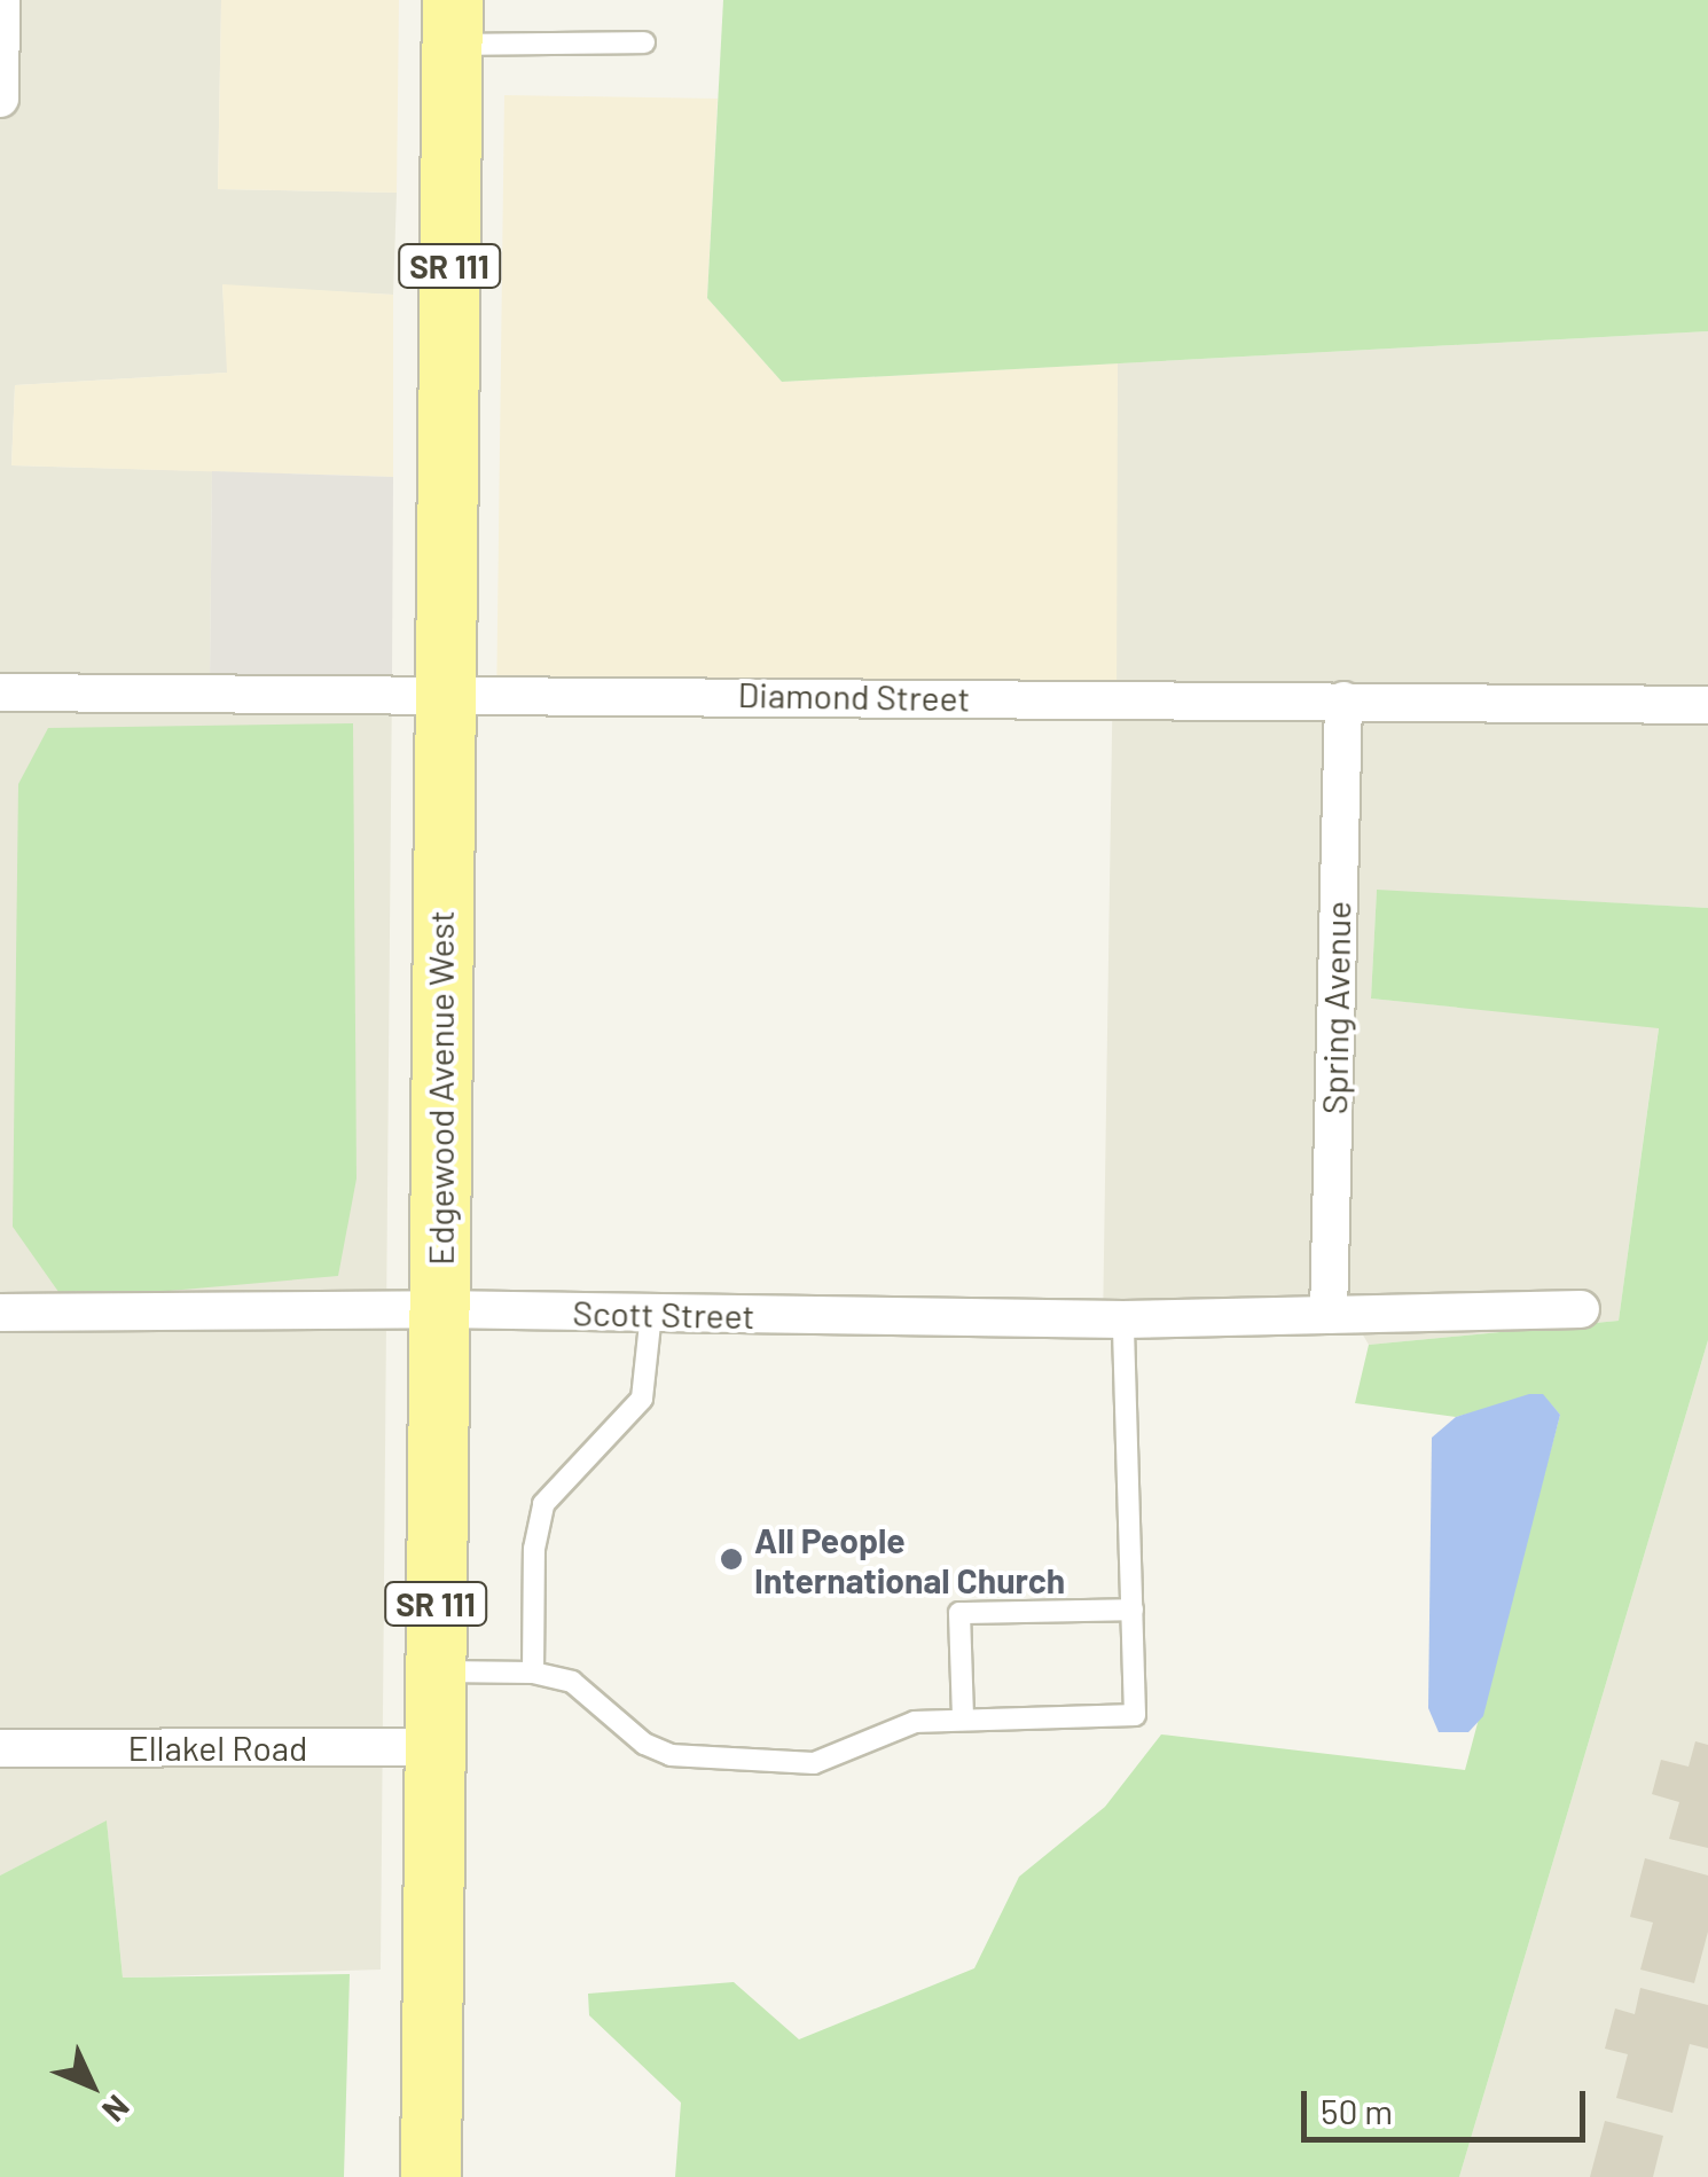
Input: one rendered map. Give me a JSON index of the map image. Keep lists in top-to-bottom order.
{
  "streets": {
    "main road": ["SR 111", "Edgewood Avenue West"],
    "street": [
      "Diamond Street",
      "Spring Avenue",
      "Scott Street",
      "Ellakel Road"
    ]
  },
  "crossings": [
    ["Diamond Street", "Spring Avenue"],
    ["Diamond Street", "Edgewood Avenue West"],
    ["Spring Avenue", "Scott Street"],
    ["Edgewood Avenue West", "Scott Street"],
    ["Edgewood Avenue West", "Ellakel Road"]
  ],
  "places": ["All People International Church"],
  "scale_bar": "50 m",
  "north": "bottom right"
}
